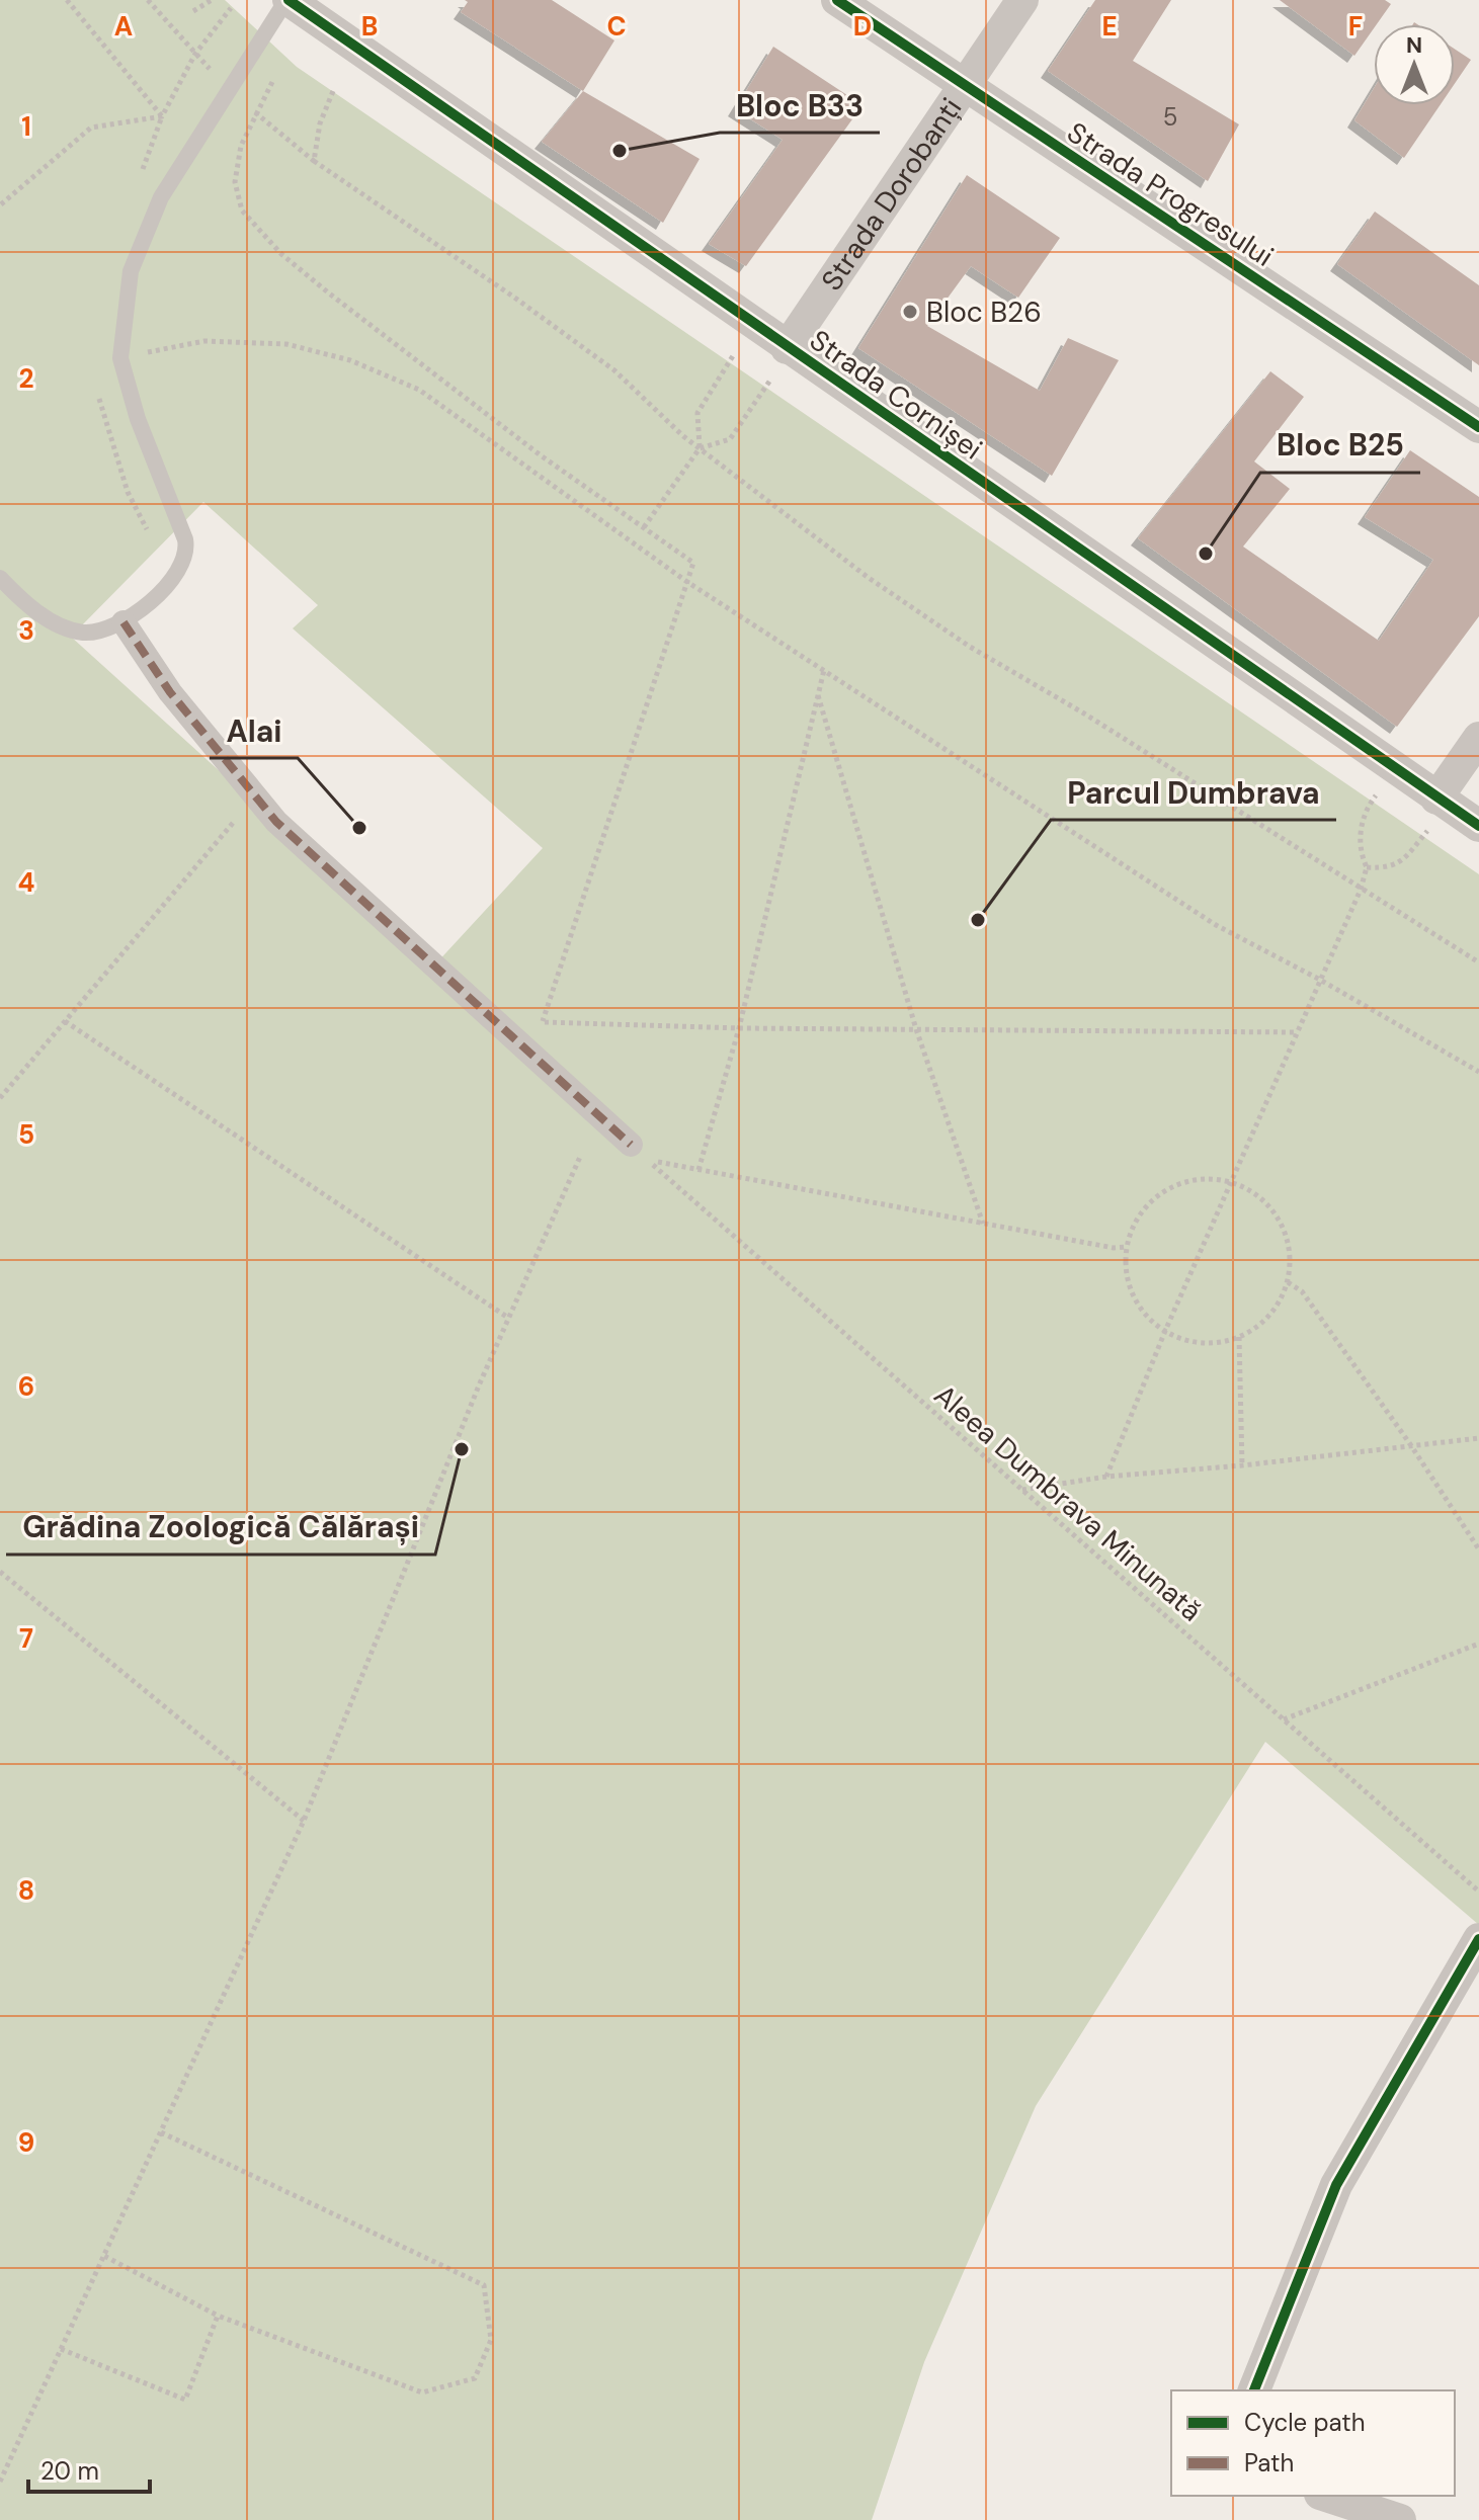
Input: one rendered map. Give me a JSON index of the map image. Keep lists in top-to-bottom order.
{
  "streets": {
    "street": ["Strada Dorobanți", "Strada Progresului", "Strada Cornișei"],
    "path": ["Aleea Dumbrava Minunată"]
  },
  "crossings": [
    ["Strada Dorobanți", "Strada Progresului"],
    ["Strada Dorobanți", "Strada Cornișei"]
  ],
  "places": [
    "Bloc B33",
    "Bloc B26",
    "Bloc B25",
    "Alai",
    "Parcul Dumbrava",
    "Grădina Zoologică Călărași"
  ],
  "house_numbers": ["5"],
  "legend": ["Cycle path", "Path"],
  "scale_bar": "20 m",
  "north": "top",
  "grid": {
    "columns": [
      "A",
      "B",
      "C",
      "D",
      "E",
      "F"
    ],
    "rows": [
      "1",
      "2",
      "3",
      "4",
      "5",
      "6",
      "7",
      "8",
      "9"
    ]
  }
}
